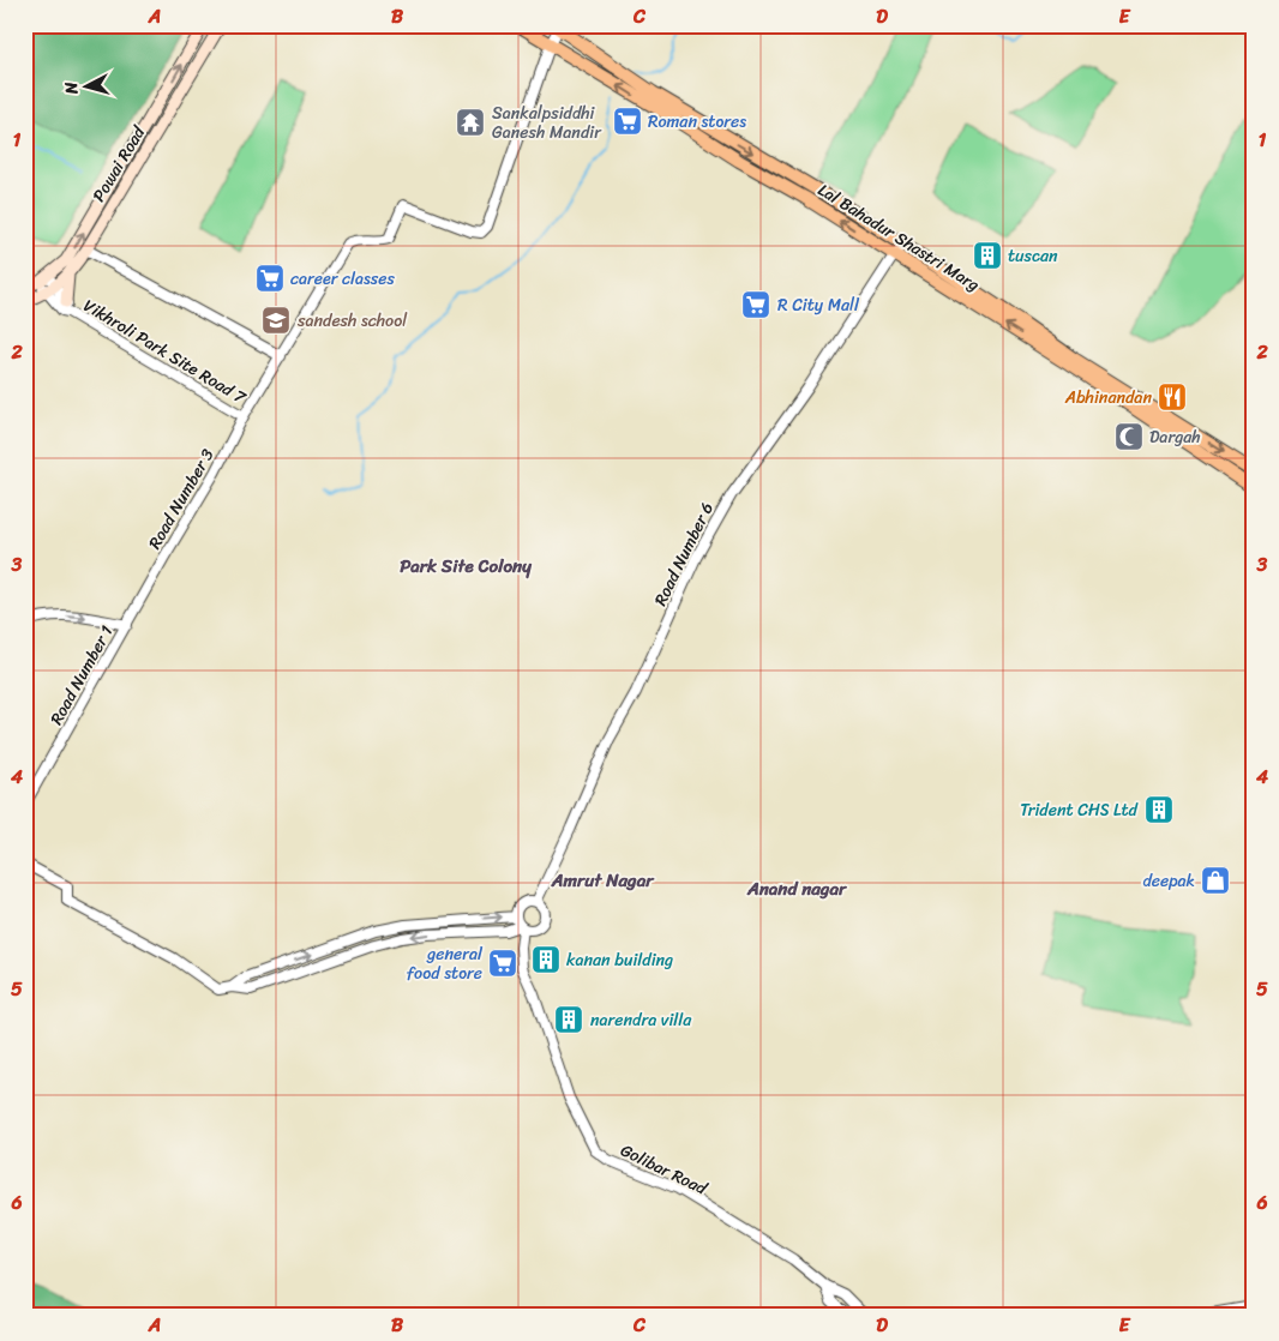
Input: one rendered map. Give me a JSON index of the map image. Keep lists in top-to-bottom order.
{
  "streets": {
    "main road": ["Powai Road", "Lal Bahadur Shastri Marg"],
    "street": [
      "Vikhroli Park Site Road 7",
      "Road Number 3",
      "Road Number 6",
      "Road Number 1",
      "Golibar Road"
    ]
  },
  "crossings": [
    ["Powai Road", "Vikhroli Park Site Road 7"],
    ["Lal Bahadur Shastri Marg", "Road Number 3"],
    ["Lal Bahadur Shastri Marg", "Road Number 6"],
    ["Vikhroli Park Site Road 7", "Road Number 3"],
    ["Road Number 3", "Road Number 1"],
    ["Road Number 6", "Golibar Road"]
  ],
  "districts": ["Park Site Colony", "Amrut Nagar", "Anand nagar"],
  "places": {
    "supermarket": [
      "Roman stores",
      "career classes",
      "R City Mall",
      "general food store"
    ],
    "temple": ["Sankalpsiddhi Ganesh Mandir"],
    "building": [
      "tuscan",
      "Trident CHS Ltd",
      "kanan building",
      "narendra villa"
    ],
    "school or university": ["sandesh school"],
    "restaurant": ["Abhinandan"],
    "mosque": ["Dargah"],
    "shop": ["deepak"]
  },
  "north": "left",
  "grid": {
    "columns": [
      "A",
      "B",
      "C",
      "D",
      "E"
    ],
    "rows": [
      "1",
      "2",
      "3",
      "4",
      "5",
      "6"
    ]
  }
}
